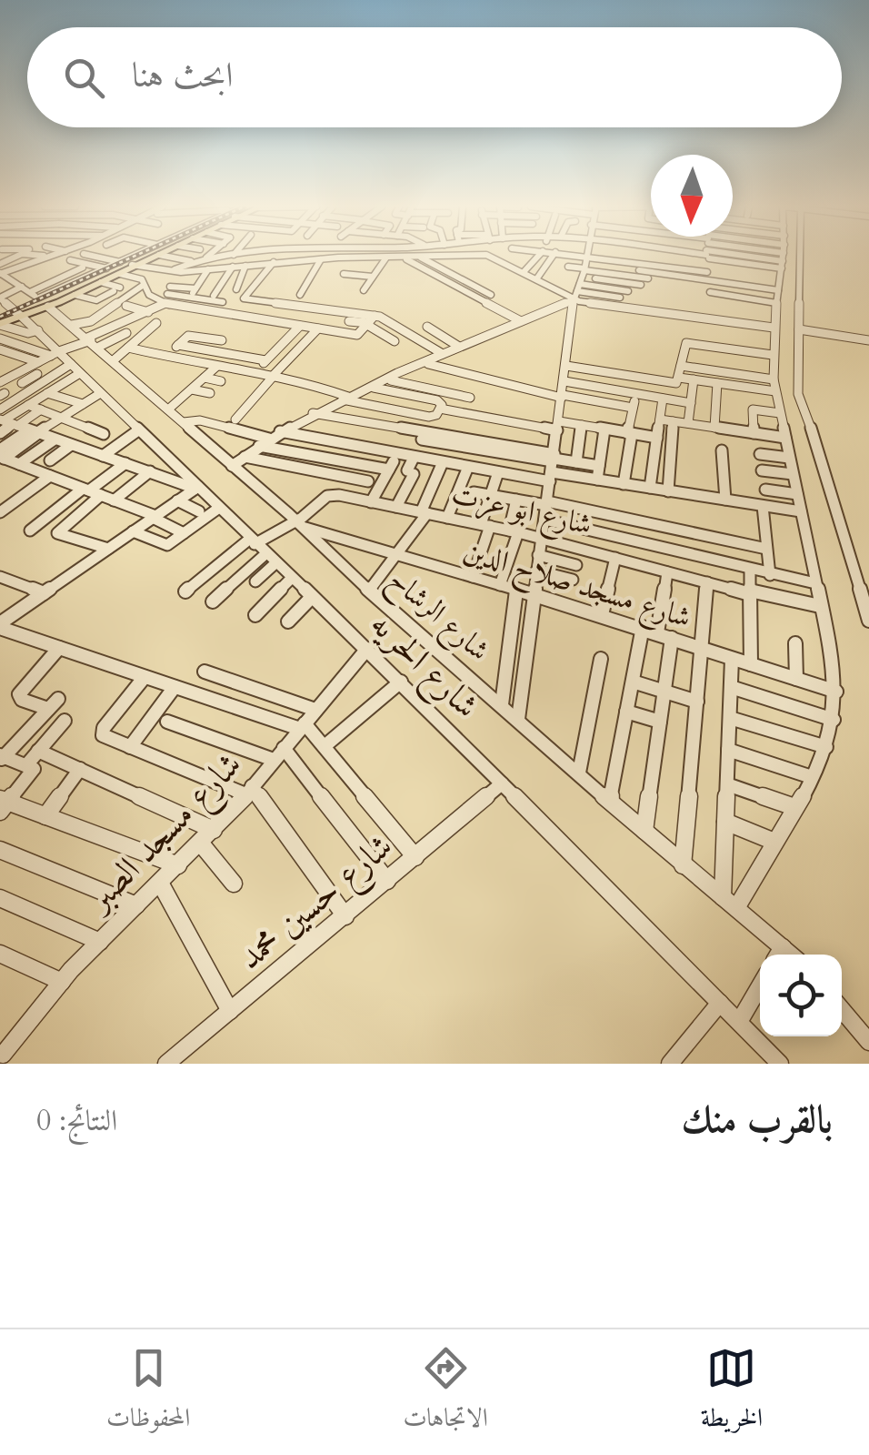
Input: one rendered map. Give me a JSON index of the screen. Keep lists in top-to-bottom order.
{
  "streets": {
    "street": [
      "شارع ابو عزت",
      "شارع مسجد صلاح الدين",
      "شارع الرشاح",
      "شارع الحريه",
      "شارع مسجد الصبر",
      "شارع حسين محمد"
    ]
  },
  "crossings": [
    ["شارع ابو عزت", "شارع مسجد صلاح الدين"],
    ["شارع ابو عزت", "شارع الرشاح"],
    ["شارع ابو عزت", "شارع الحريه"],
    ["شارع مسجد صلاح الدين", "شارع الرشاح"],
    ["شارع الحريه", "شارع مسجد الصبر"],
    ["شارع الحريه", "شارع حسين محمد"]
  ],
  "north": "bottom",
  "page": {
    "search": "ابحث هنا",
    "heading": ["بالقرب منك", "النتائج: 0"],
    "nav": ["الخريطة", "الاتجاهات", "المحفوظات"]
  }
}
